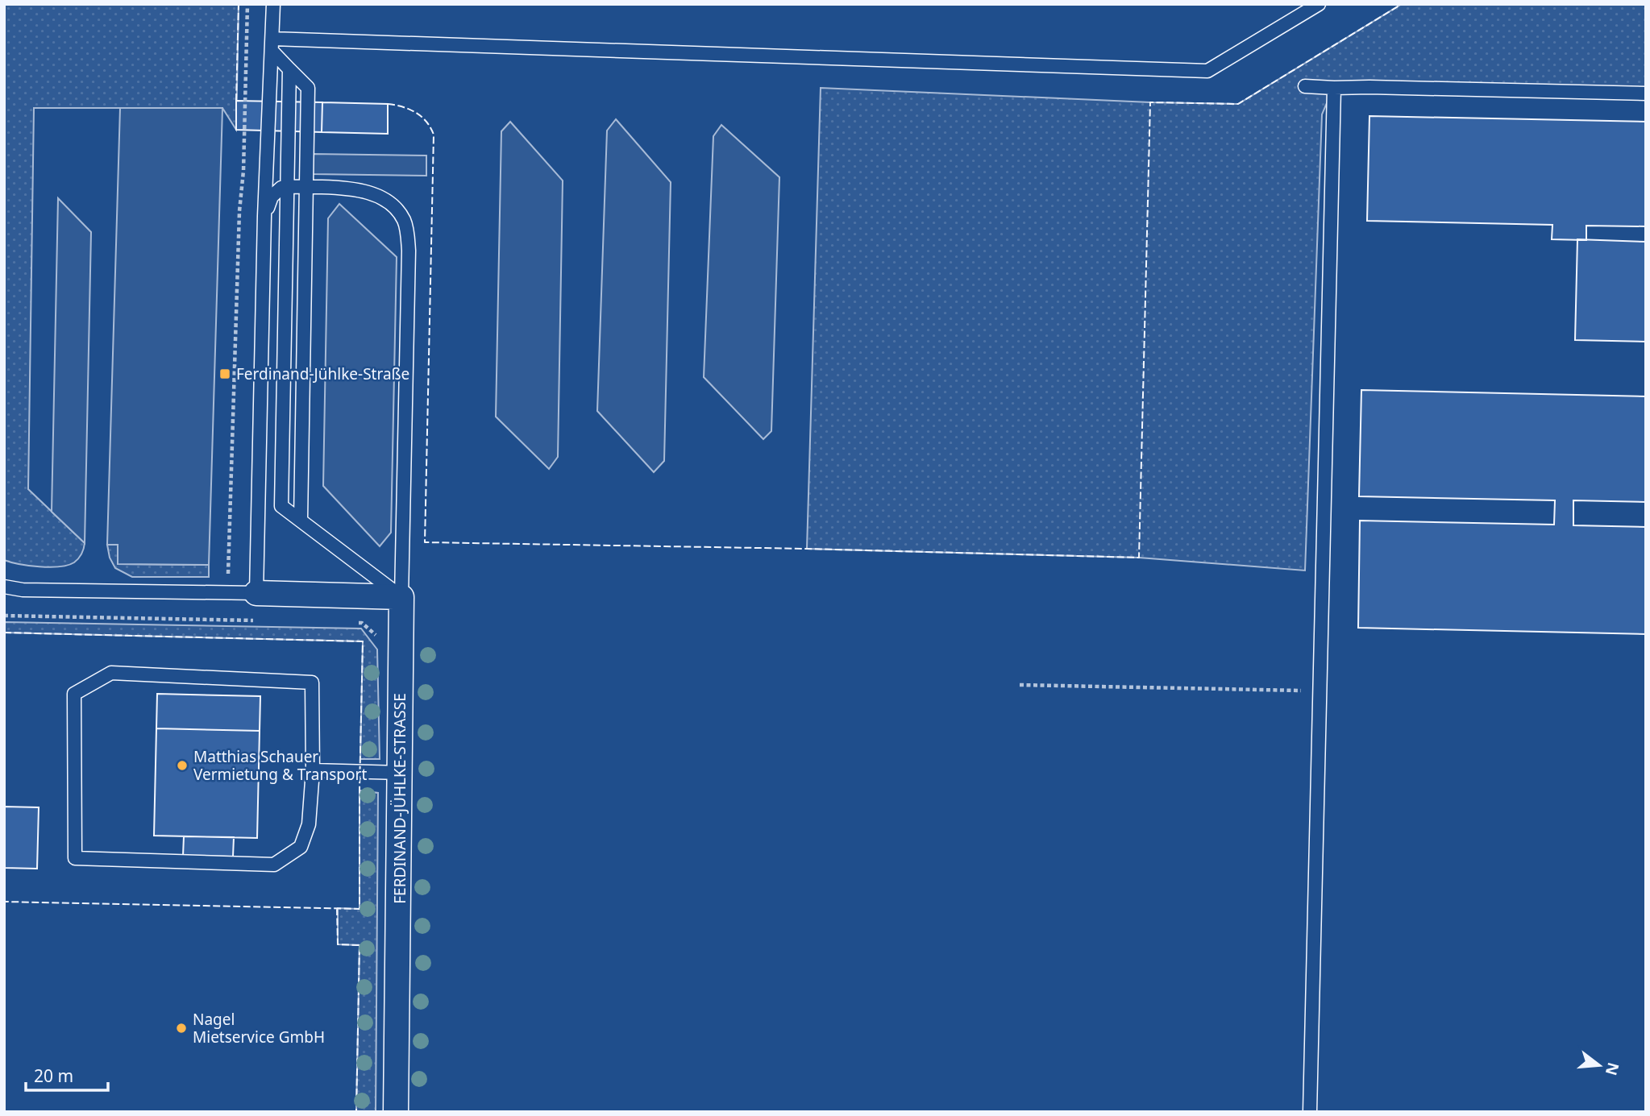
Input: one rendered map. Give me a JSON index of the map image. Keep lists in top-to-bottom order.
{
  "streets": {
    "street": ["FERDINAND-JÜHLKE-STRASSE"]
  },
  "places": {
    "transit": ["Ferdinand-Jühlke-Straße"],
    "other": ["Matthias Schauer Vermietung & Transport", "Nagel Mietservice GmbH"]
  },
  "scale_bar": "20 m",
  "north": "right"
}
